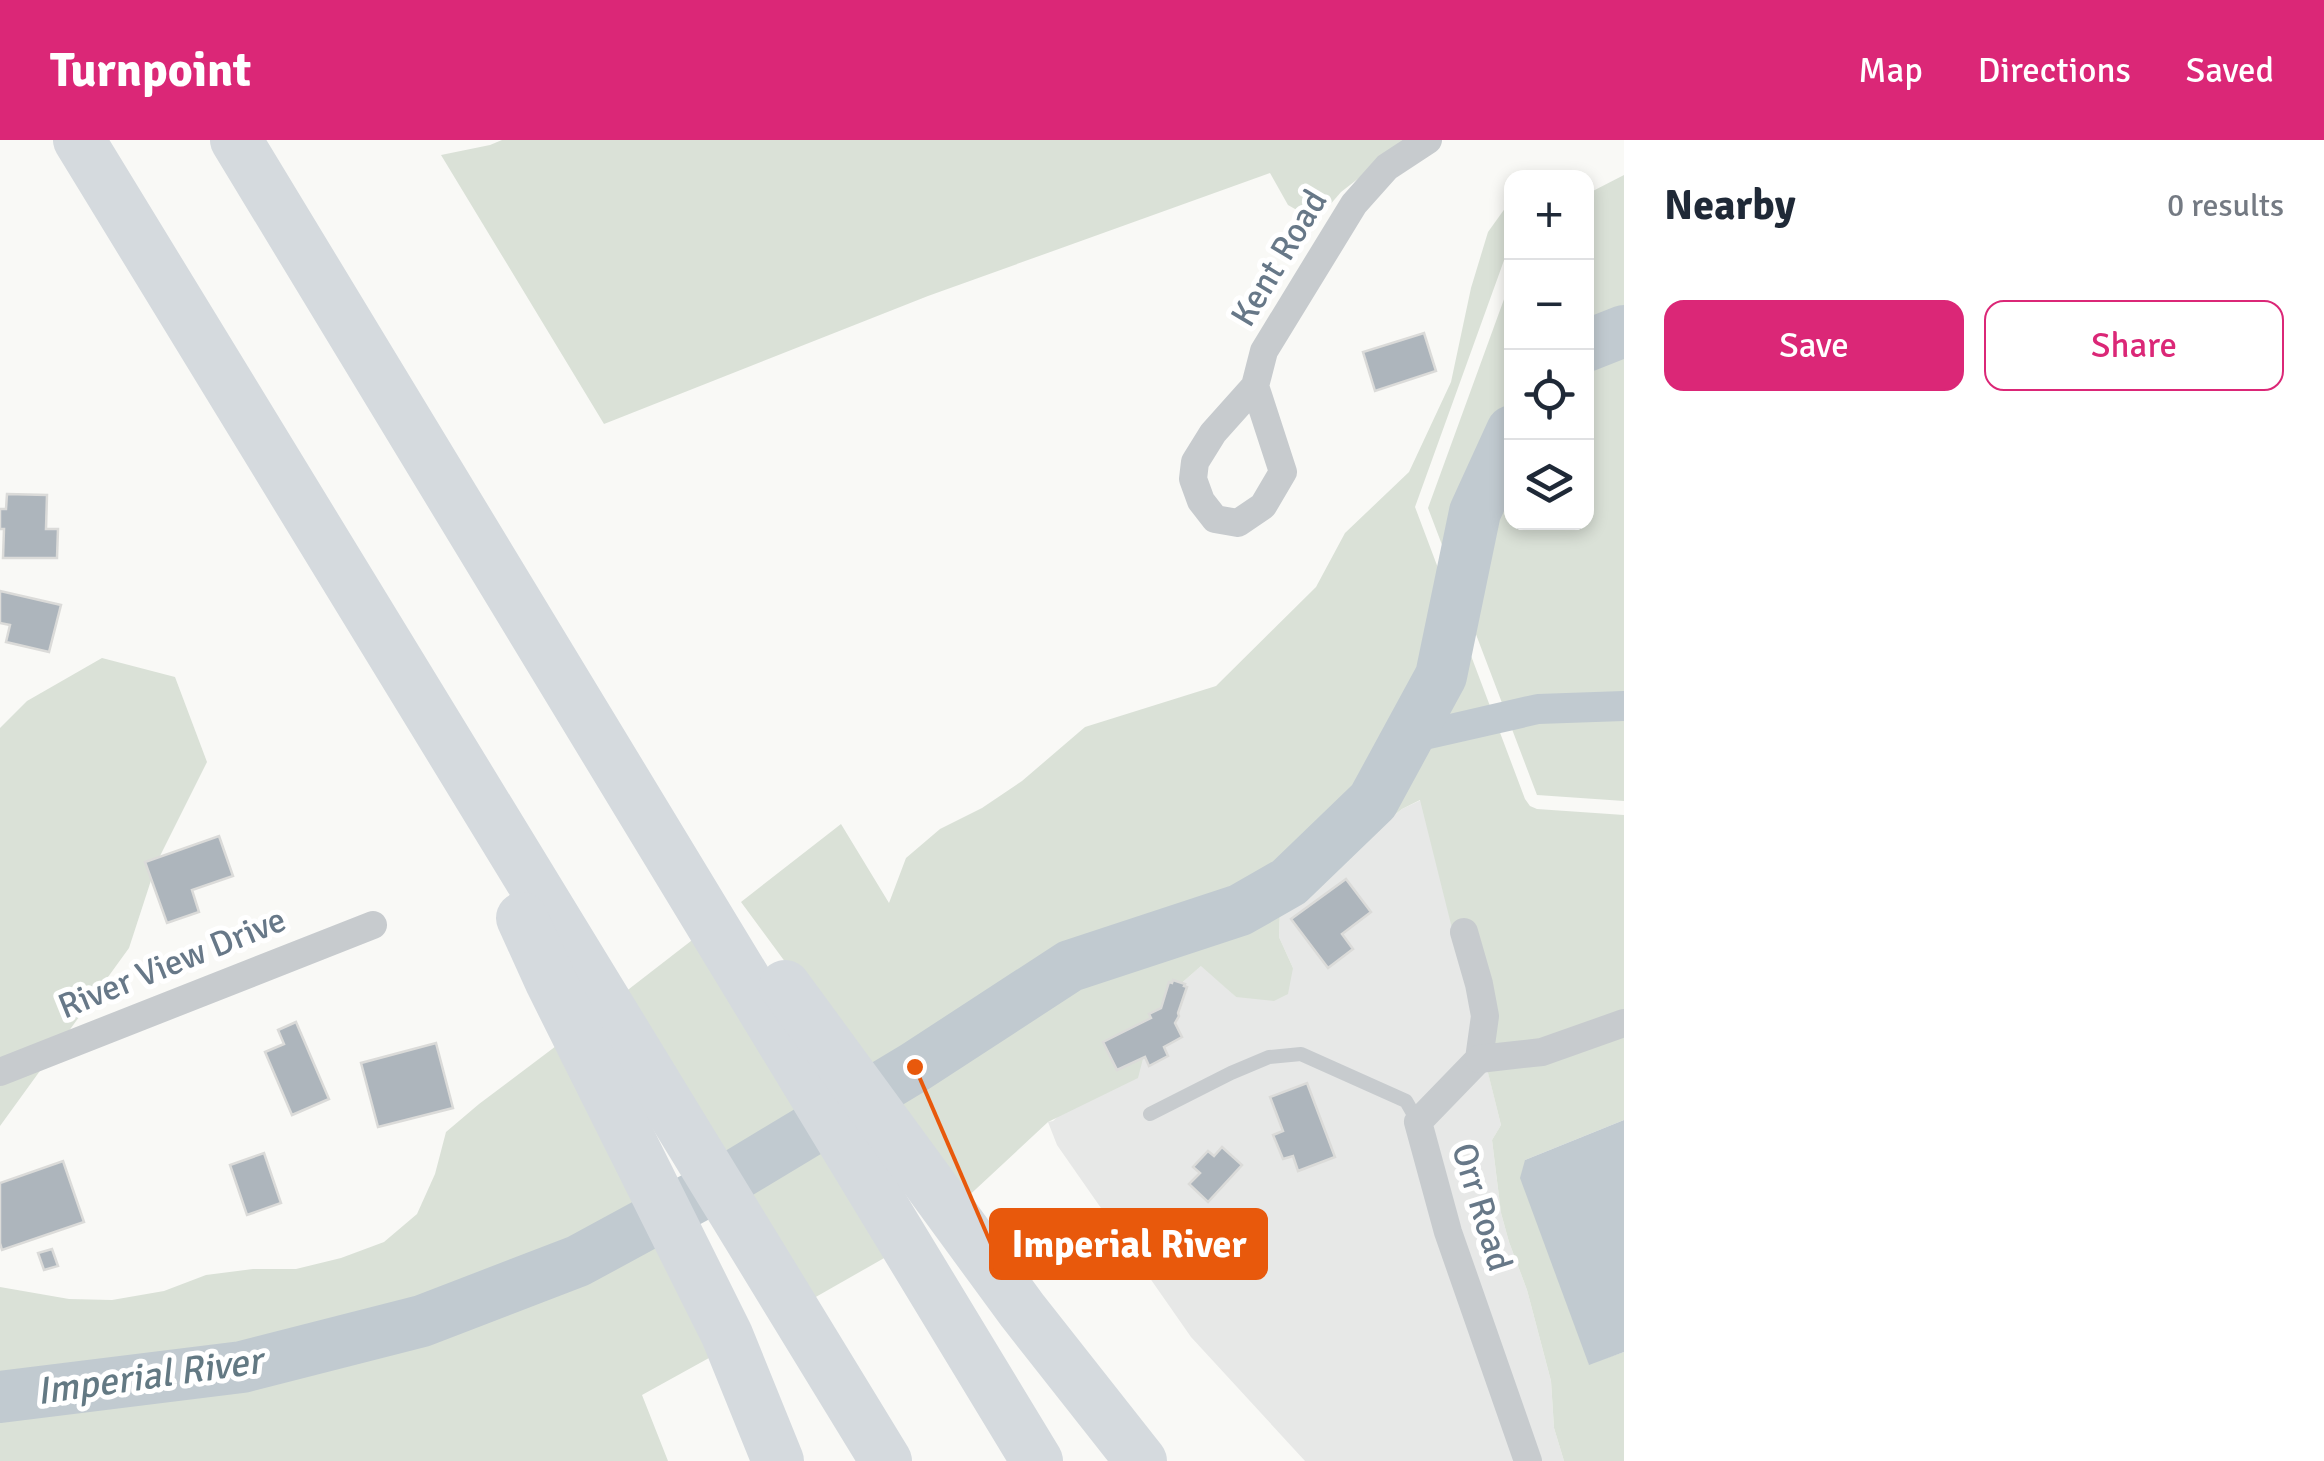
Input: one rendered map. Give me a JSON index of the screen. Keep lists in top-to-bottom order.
{
  "streets": {
    "street": ["Kent Road", "River View Drive", "Orr Road"]
  },
  "water": ["Imperial River"],
  "places": ["Imperial River"],
  "page": {
    "header": "Turnpoint",
    "nav": ["Map", "Directions", "Saved"],
    "heading": ["Nearby", "0 results"],
    "map_buttons": ["+", "−"],
    "buttons": ["Save", "Share"]
  }
}
